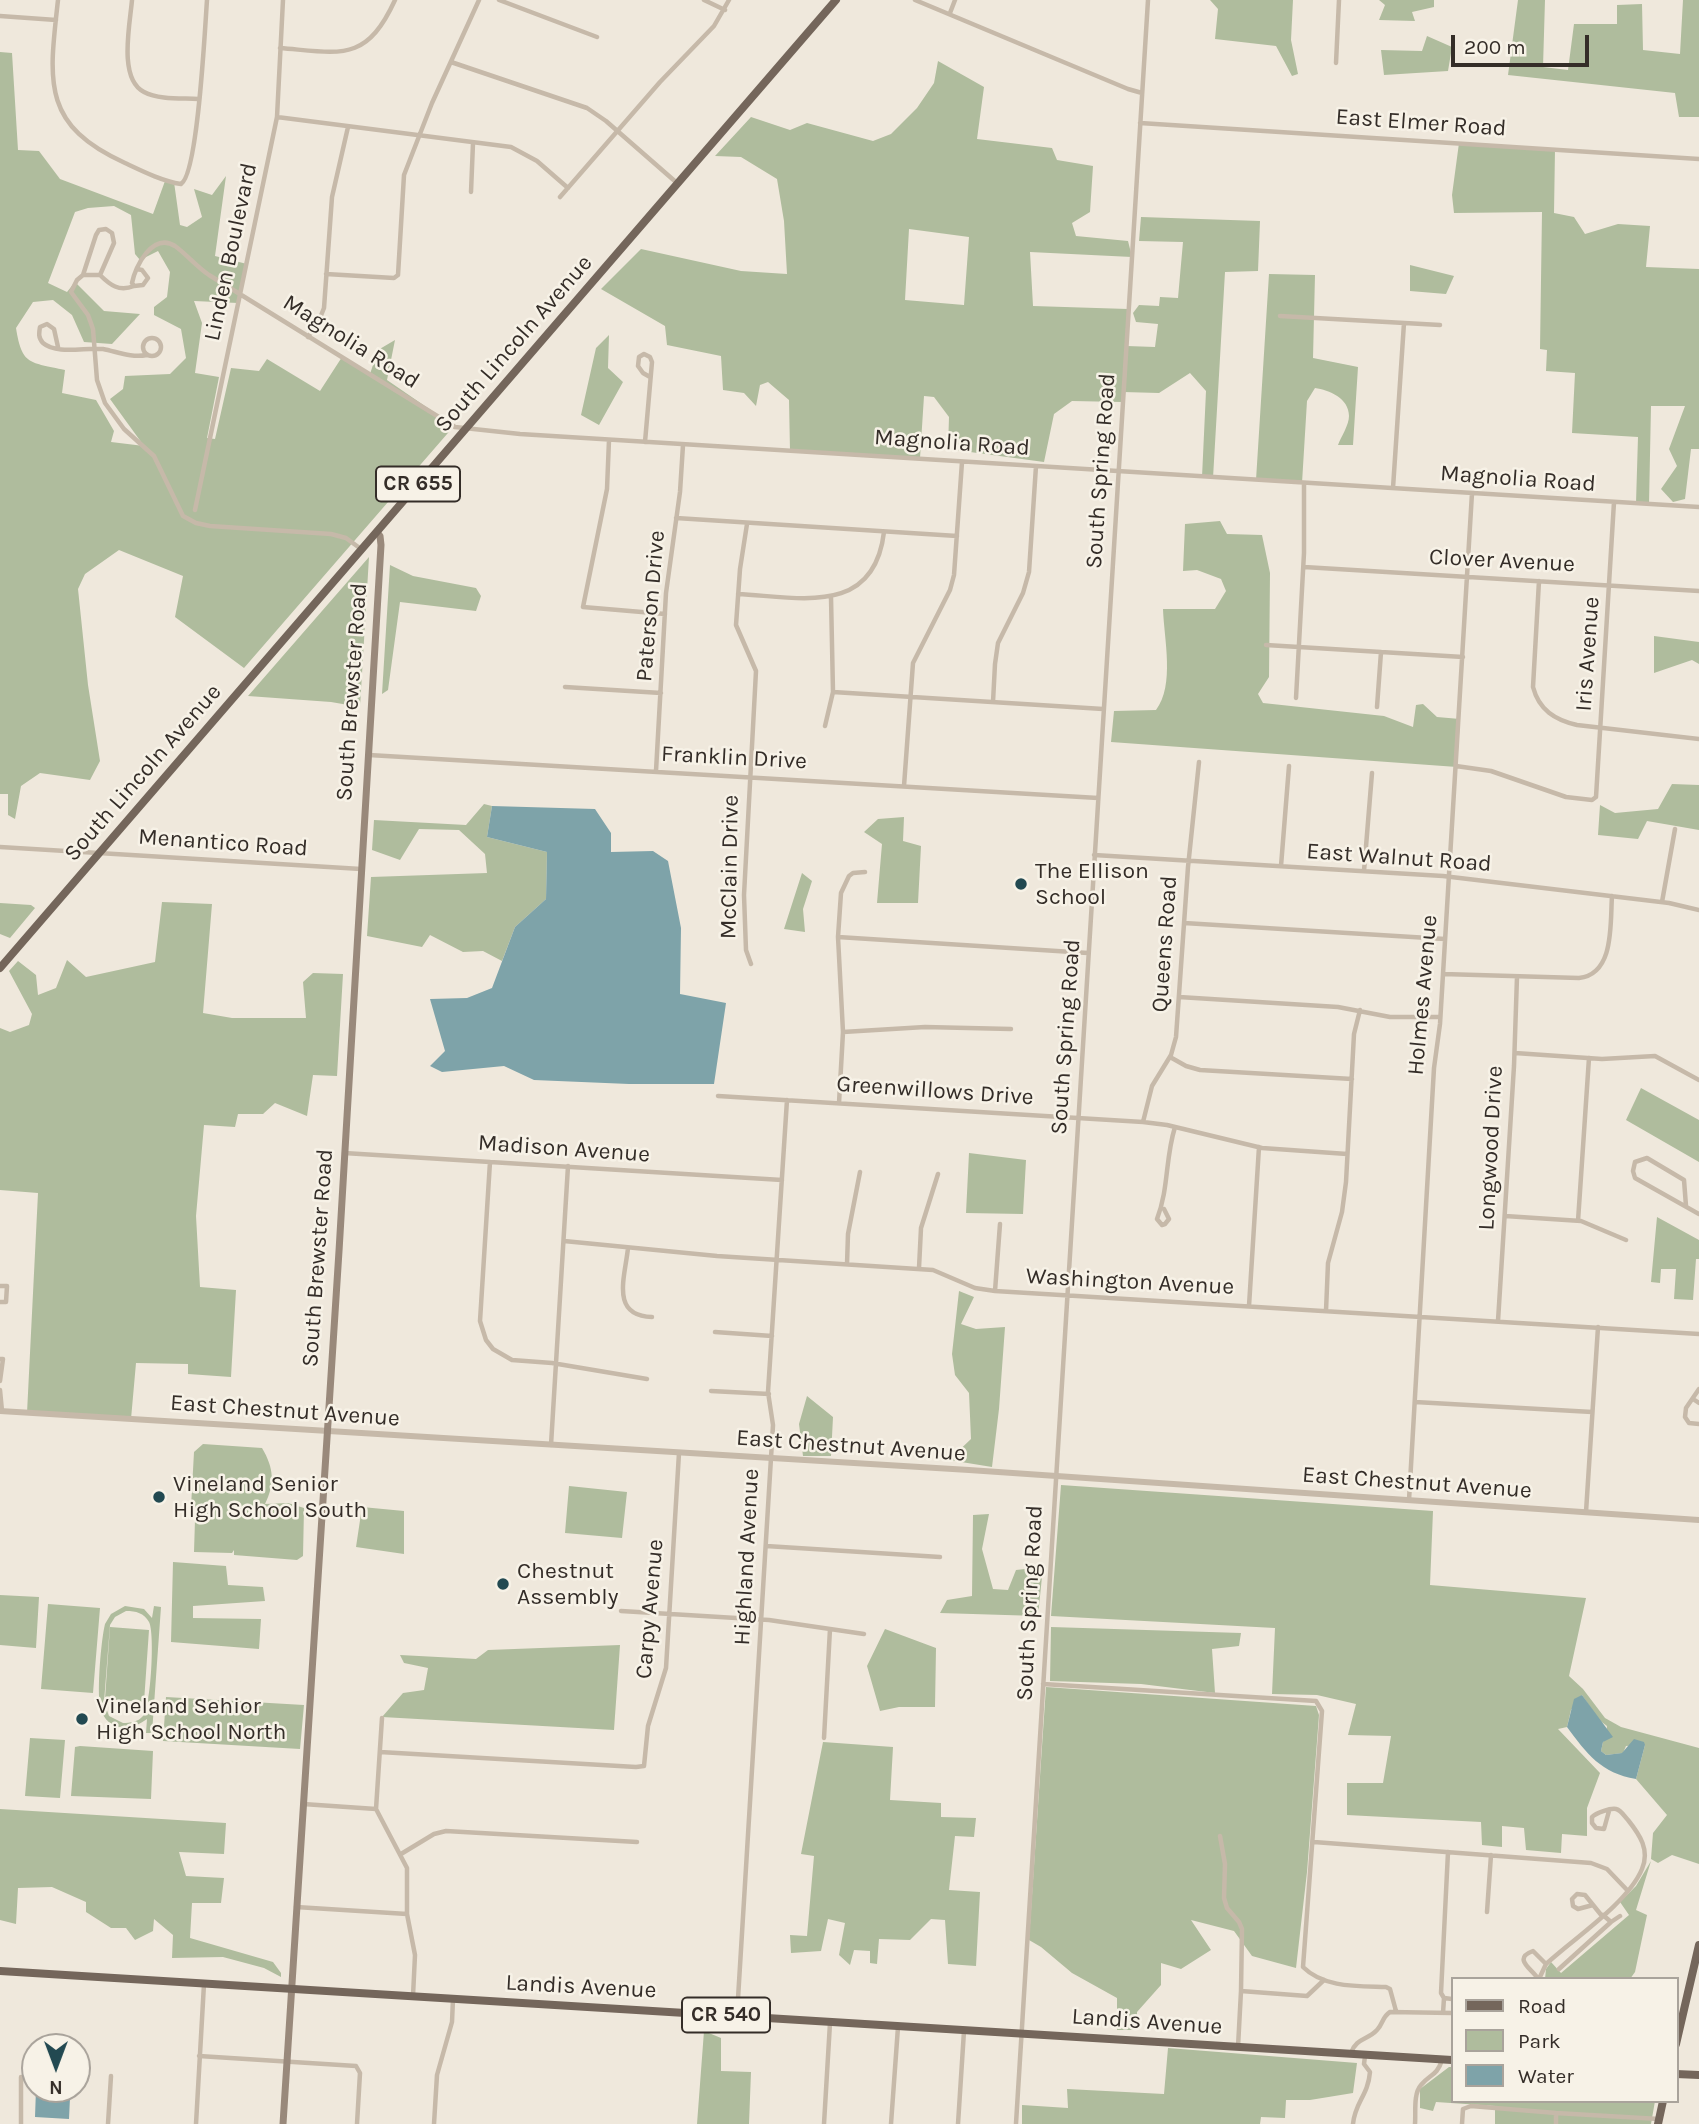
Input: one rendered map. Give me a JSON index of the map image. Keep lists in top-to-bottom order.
{
  "streets": {
    "main road": [
      "South Lincoln Avenue",
      "CR 655",
      "South Brewster Road",
      "Landis Avenue",
      "CR 540"
    ],
    "street": [
      "East Elmer Road",
      "Linden Boulevard",
      "Magnolia Road",
      "South Spring Road",
      "Clover Avenue",
      "Paterson Drive",
      "Iris Avenue",
      "Franklin Drive",
      "Menantico Road",
      "East Walnut Road",
      "McClain Drive",
      "Queens Road",
      "Holmes Avenue",
      "Greenwillows Drive",
      "Longwood Drive",
      "Madison Avenue",
      "Washington Avenue",
      "East Chestnut Avenue",
      "Highland Avenue",
      "Carpy Avenue"
    ]
  },
  "crossings": [
    ["East Elmer Road", "South Spring Road"],
    ["Linden Boulevard", "Magnolia Road"],
    ["Magnolia Road", "South Lincoln Avenue"],
    ["Magnolia Road", "South Spring Road"],
    ["Magnolia Road", "Paterson Drive"],
    ["Magnolia Road", "Iris Avenue"],
    ["Magnolia Road", "Holmes Avenue"],
    ["South Lincoln Avenue", "South Brewster Road"],
    ["South Lincoln Avenue", "Menantico Road"],
    ["South Spring Road", "Franklin Drive"],
    ["South Spring Road", "East Walnut Road"],
    ["South Spring Road", "Greenwillows Drive"],
    ["South Spring Road", "Washington Avenue"],
    ["South Spring Road", "East Chestnut Avenue"],
    ["South Spring Road", "Landis Avenue"],
    ["Clover Avenue", "Iris Avenue"],
    ["Clover Avenue", "Holmes Avenue"],
    ["Paterson Drive", "Franklin Drive"],
    ["Iris Avenue", "Holmes Avenue"],
    ["South Brewster Road", "Franklin Drive"],
    ["South Brewster Road", "Menantico Road"],
    ["South Brewster Road", "Madison Avenue"],
    ["South Brewster Road", "East Chestnut Avenue"],
    ["South Brewster Road", "Landis Avenue"],
    ["Franklin Drive", "McClain Drive"],
    ["East Walnut Road", "Queens Road"],
    ["East Walnut Road", "Holmes Avenue"],
    ["Queens Road", "Greenwillows Drive"],
    ["Holmes Avenue", "Washington Avenue"],
    ["Holmes Avenue", "East Chestnut Avenue"],
    ["Greenwillows Drive", "Highland Avenue"],
    ["Longwood Drive", "Washington Avenue"],
    ["Madison Avenue", "Highland Avenue"],
    ["Washington Avenue", "Highland Avenue"],
    ["East Chestnut Avenue", "Highland Avenue"],
    ["East Chestnut Avenue", "Carpy Avenue"],
    ["Highland Avenue", "Landis Avenue"]
  ],
  "places": [
    "The Ellison School",
    "Vineland Senior High School South",
    "Chestnut Assembly",
    "Vineland Sehior High School North"
  ],
  "legend": ["Road", "Park", "Water"],
  "scale_bar": "200 m",
  "north": "bottom"
}
